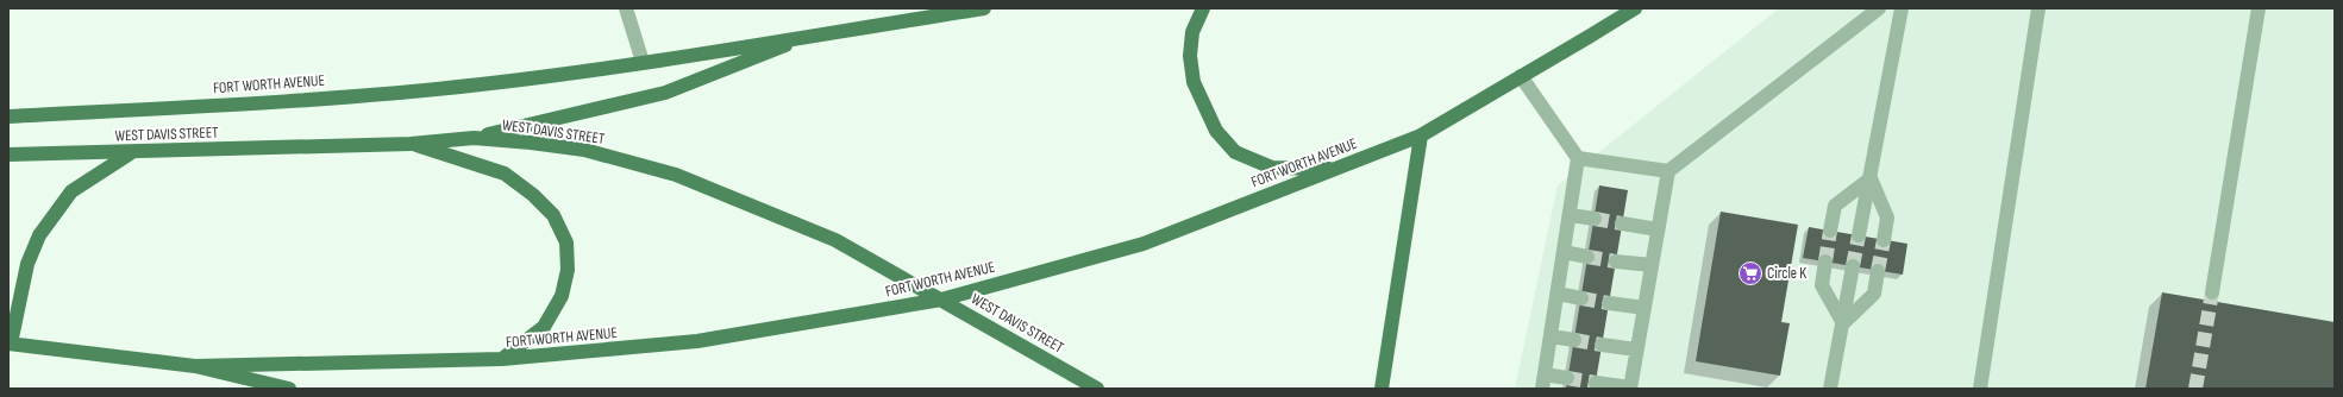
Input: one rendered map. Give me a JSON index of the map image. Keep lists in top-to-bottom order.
{
  "streets": {
    "main road": ["FORT WORTH AVENUE", "WEST DAVIS STREET"]
  },
  "crossings": [
    ["FORT WORTH AVENUE", "WEST DAVIS STREET"]
  ],
  "places": {
    "supermarket": ["Circle K"]
  }
}
